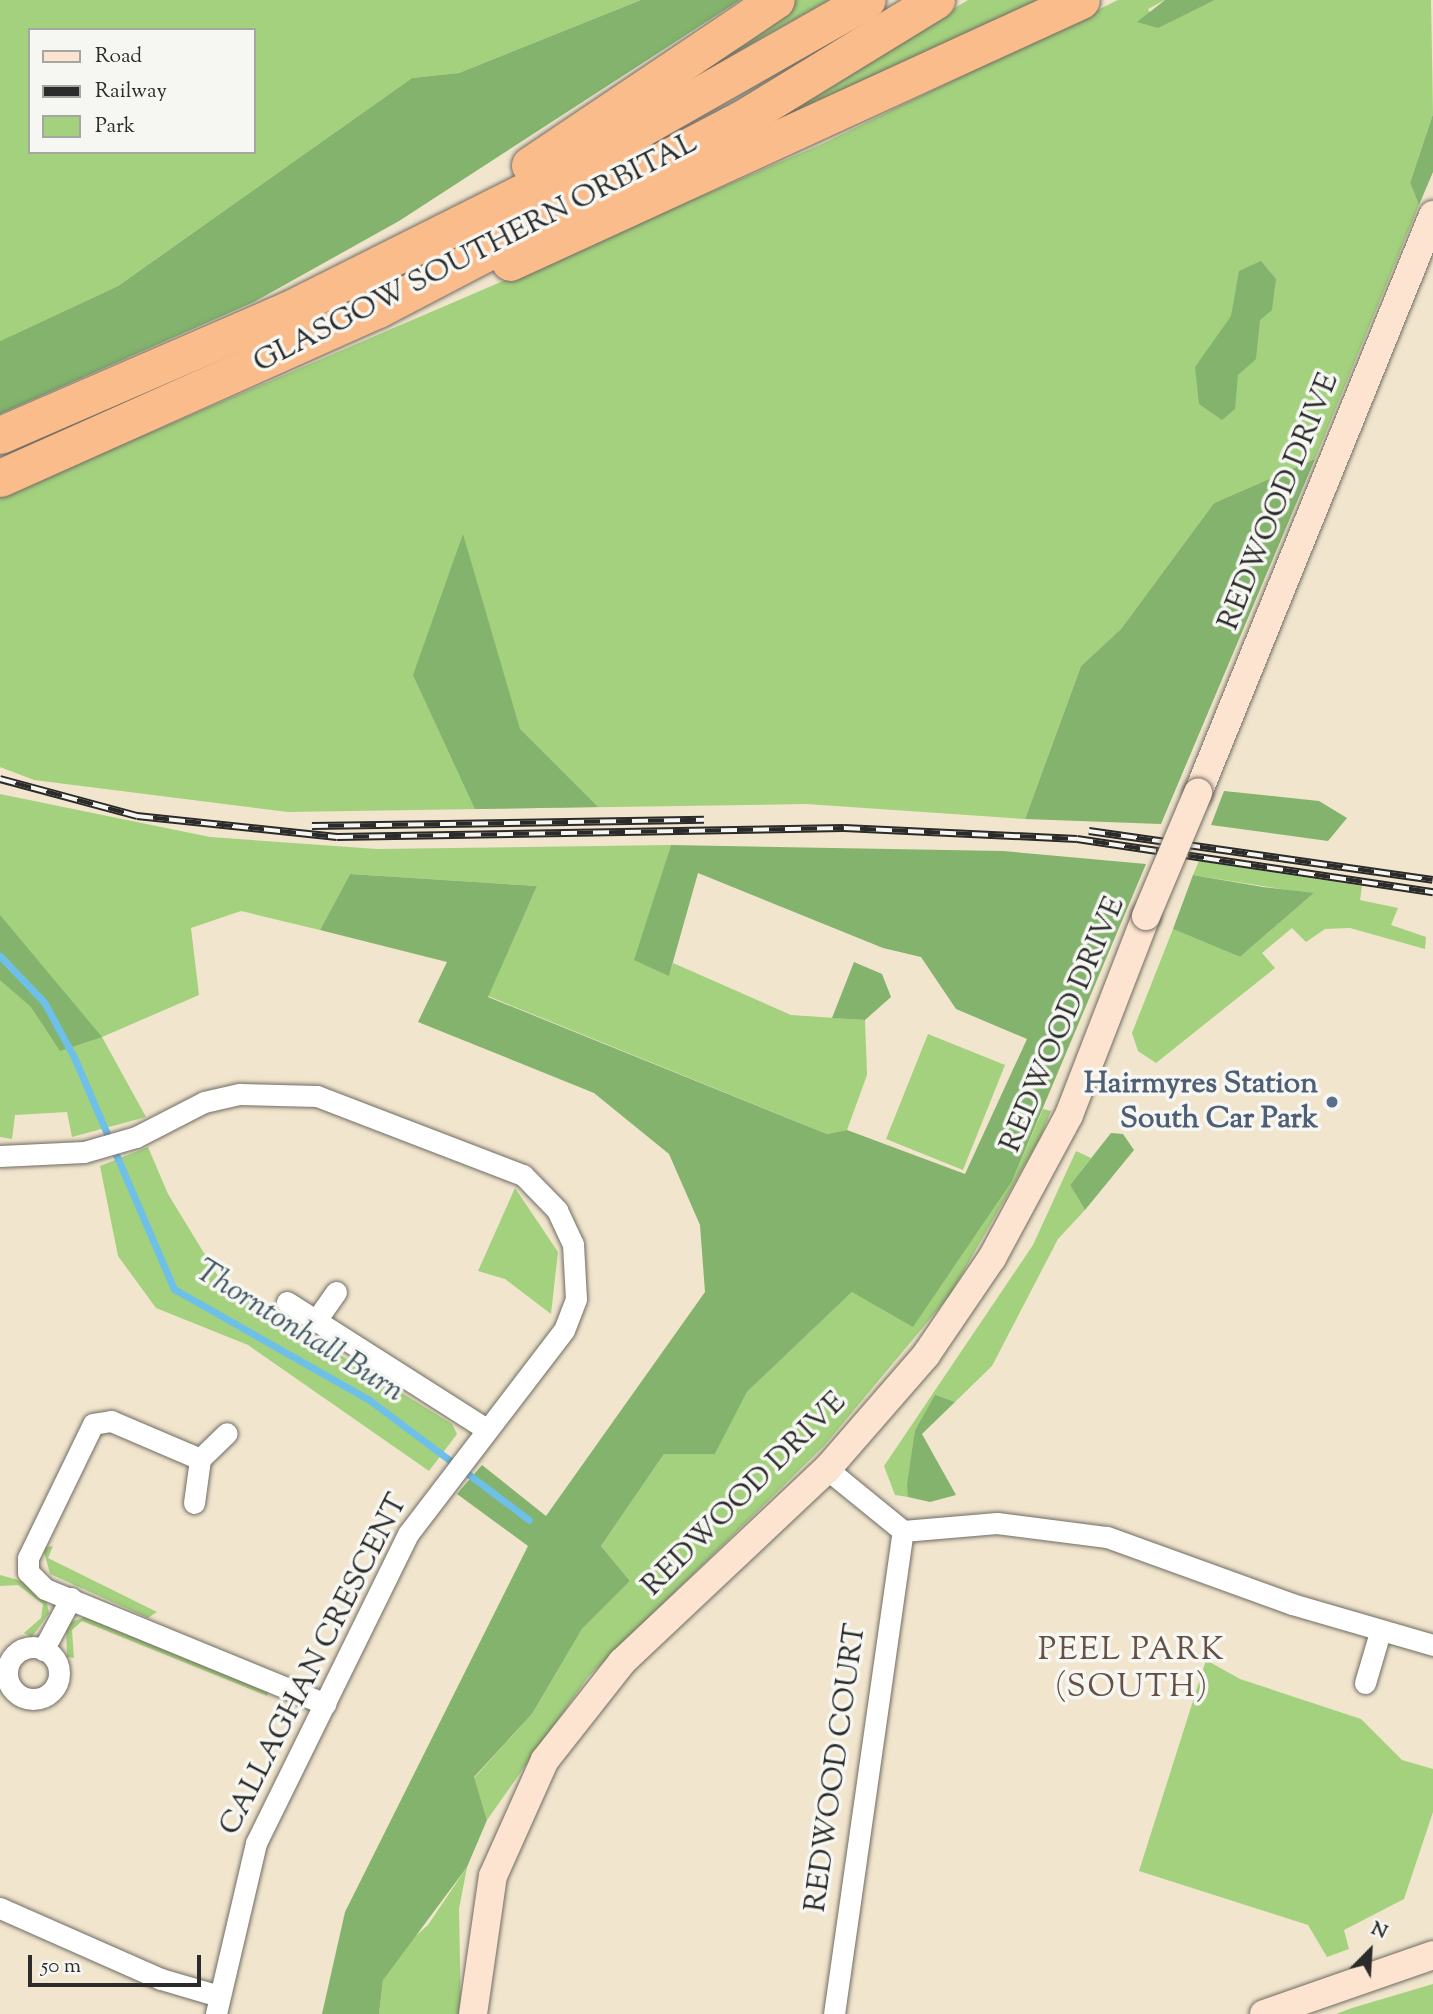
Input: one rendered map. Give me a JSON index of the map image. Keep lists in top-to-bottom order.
{
  "streets": {
    "highway": ["GLASGOW SOUTHERN ORBITAL"],
    "street": ["REDWOOD DRIVE", "CALLAGHAN CRESCENT", "REDWOOD COURT"]
  },
  "districts": ["PEEL PARK (SOUTH)"],
  "water": ["Thorntonhall Burn"],
  "places": ["Hairmyres Station South Car Park"],
  "legend": ["Road", "Railway", "Park"],
  "scale_bar": "50 m",
  "north": "top right"
}
